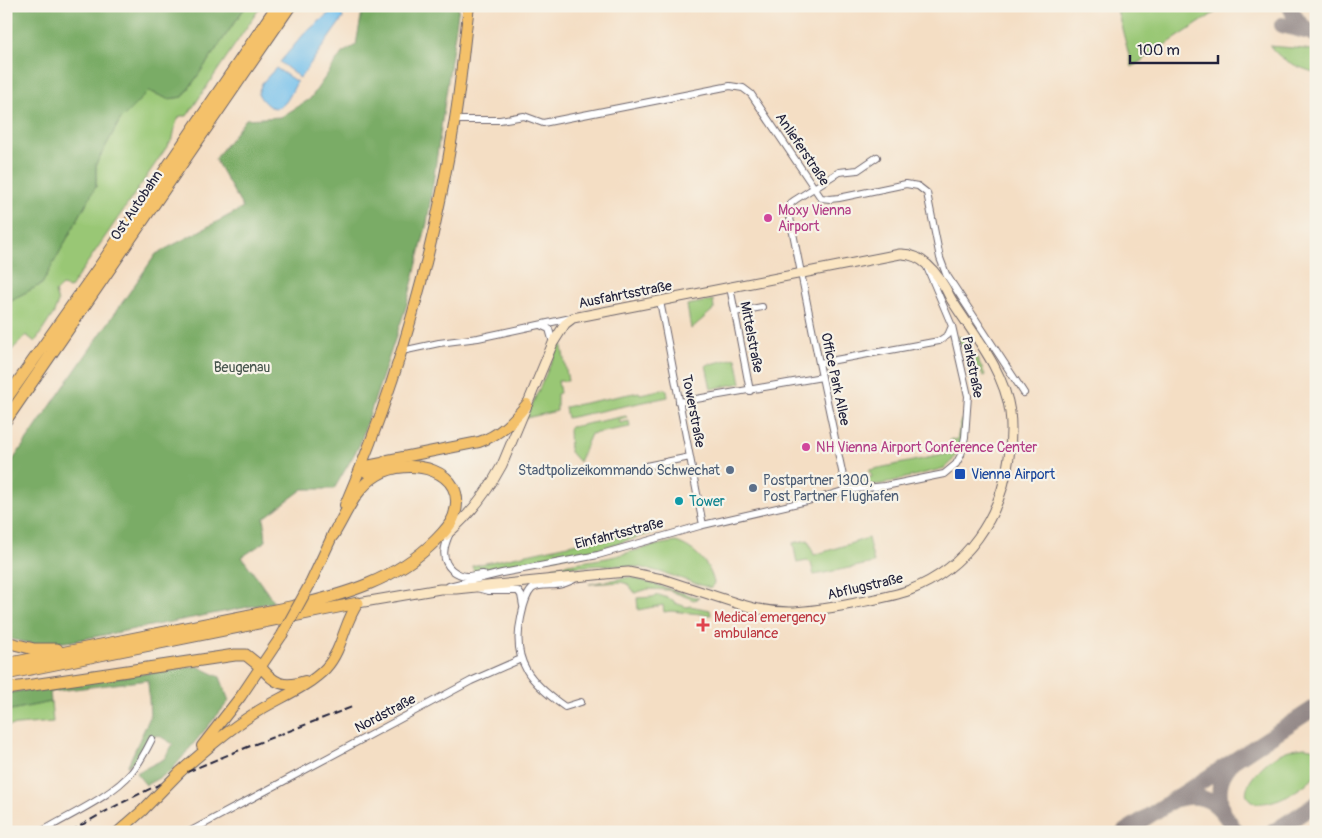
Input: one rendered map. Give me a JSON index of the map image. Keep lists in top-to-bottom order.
{
  "streets": {
    "highway": ["Ost Autobahn"],
    "street": [
      "Anlieferstraße",
      "Ausfahrtsstraße",
      "Mittelstraße",
      "Parkstraße",
      "Office Park Allee",
      "Towerstraße",
      "Einfahrtsstraße",
      "Abflugstraße",
      "Nordstraße"
    ]
  },
  "crossings": [
    ["Anlieferstraße", "Office Park Allee"],
    ["Ausfahrtsstraße", "Mittelstraße"],
    ["Ausfahrtsstraße", "Parkstraße"],
    ["Ausfahrtsstraße", "Office Park Allee"],
    ["Ausfahrtsstraße", "Towerstraße"],
    ["Ausfahrtsstraße", "Abflugstraße"],
    ["Parkstraße", "Einfahrtsstraße"],
    ["Parkstraße", "Abflugstraße"],
    ["Office Park Allee", "Einfahrtsstraße"],
    ["Towerstraße", "Einfahrtsstraße"],
    ["Einfahrtsstraße", "Abflugstraße"]
  ],
  "parks": ["Beugenau"],
  "places": {
    "other": [
      "Moxy Vienna Airport",
      "NH Vienna Airport Conference Center",
      "Stadtpolizeikommando Schwechat",
      "Postpartner 1300, Post Partner Flughafen",
      "Tower"
    ],
    "transit": ["Vienna Airport"],
    "health": ["Medical emergency ambulance"]
  },
  "scale_bar": "100 m"
}
